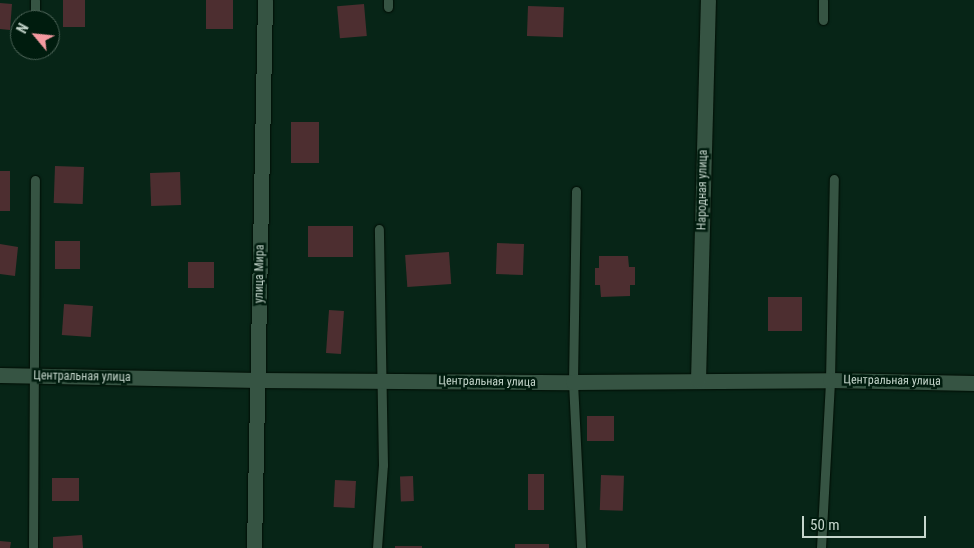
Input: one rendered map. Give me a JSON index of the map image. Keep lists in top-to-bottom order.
{
  "streets": {
    "street": ["Народная улица", "улица Мира", "Центральная улица"]
  },
  "crossings": [
    ["Народная улица", "Центральная улица"],
    ["улица Мира", "Центральная улица"]
  ],
  "scale_bar": "50 m",
  "north": "top left"
}
